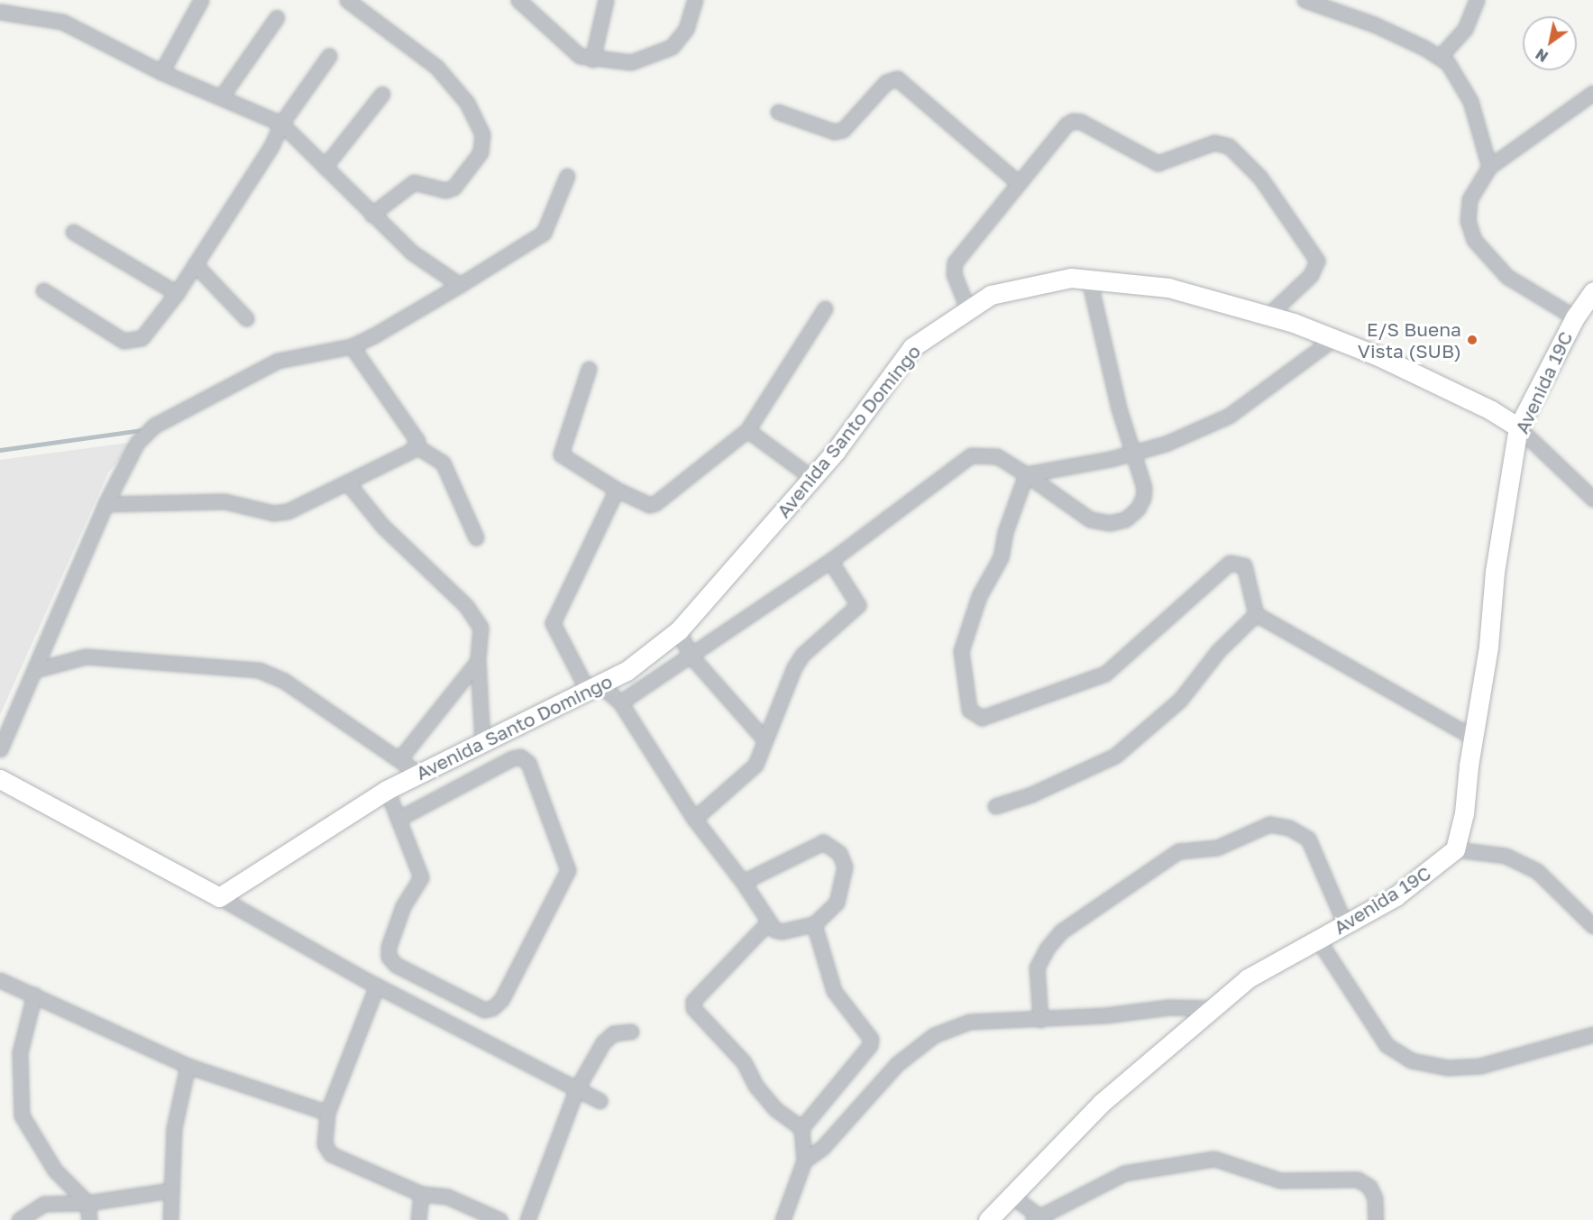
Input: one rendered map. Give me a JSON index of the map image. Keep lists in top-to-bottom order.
{
  "streets": {
    "street": ["Avenida 19C", "Avenida Santo Domingo"]
  },
  "crossings": [
    ["Avenida 19C", "Avenida Santo Domingo"]
  ],
  "places": ["E/S Buena Vista (SUB)"],
  "north": "bottom left"
}
